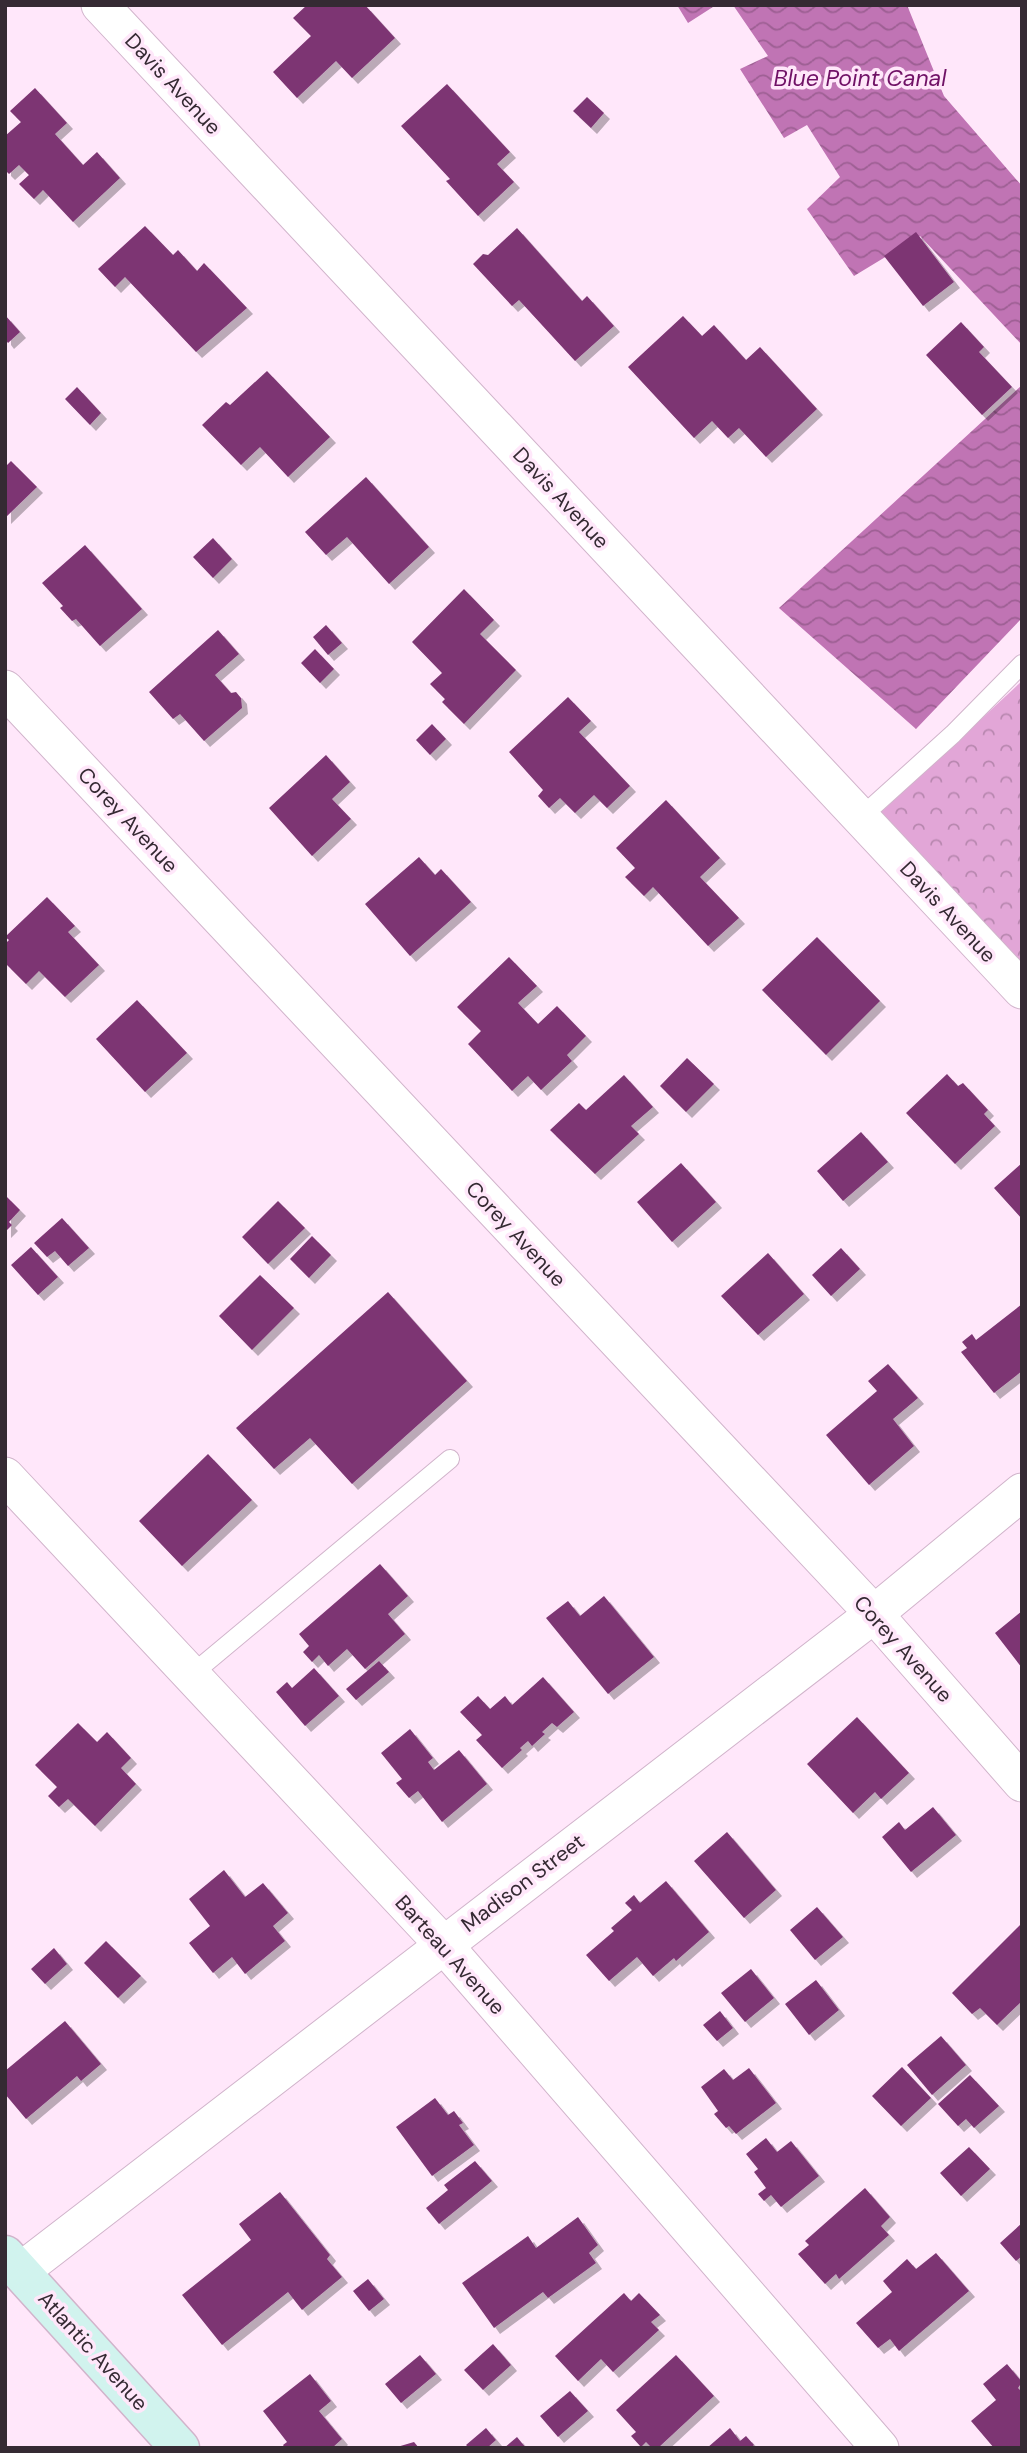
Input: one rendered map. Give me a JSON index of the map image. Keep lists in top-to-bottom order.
{
  "streets": {
    "main road": ["Atlantic Avenue"],
    "street": [
      "Davis Avenue",
      "Corey Avenue",
      "Madison Street",
      "Barteau Avenue"
    ]
  },
  "crossings": [
    ["Corey Avenue", "Madison Street"],
    ["Madison Street", "Barteau Avenue"],
    ["Madison Street", "Atlantic Avenue"]
  ],
  "water": ["Blue Point Canal"]
}
